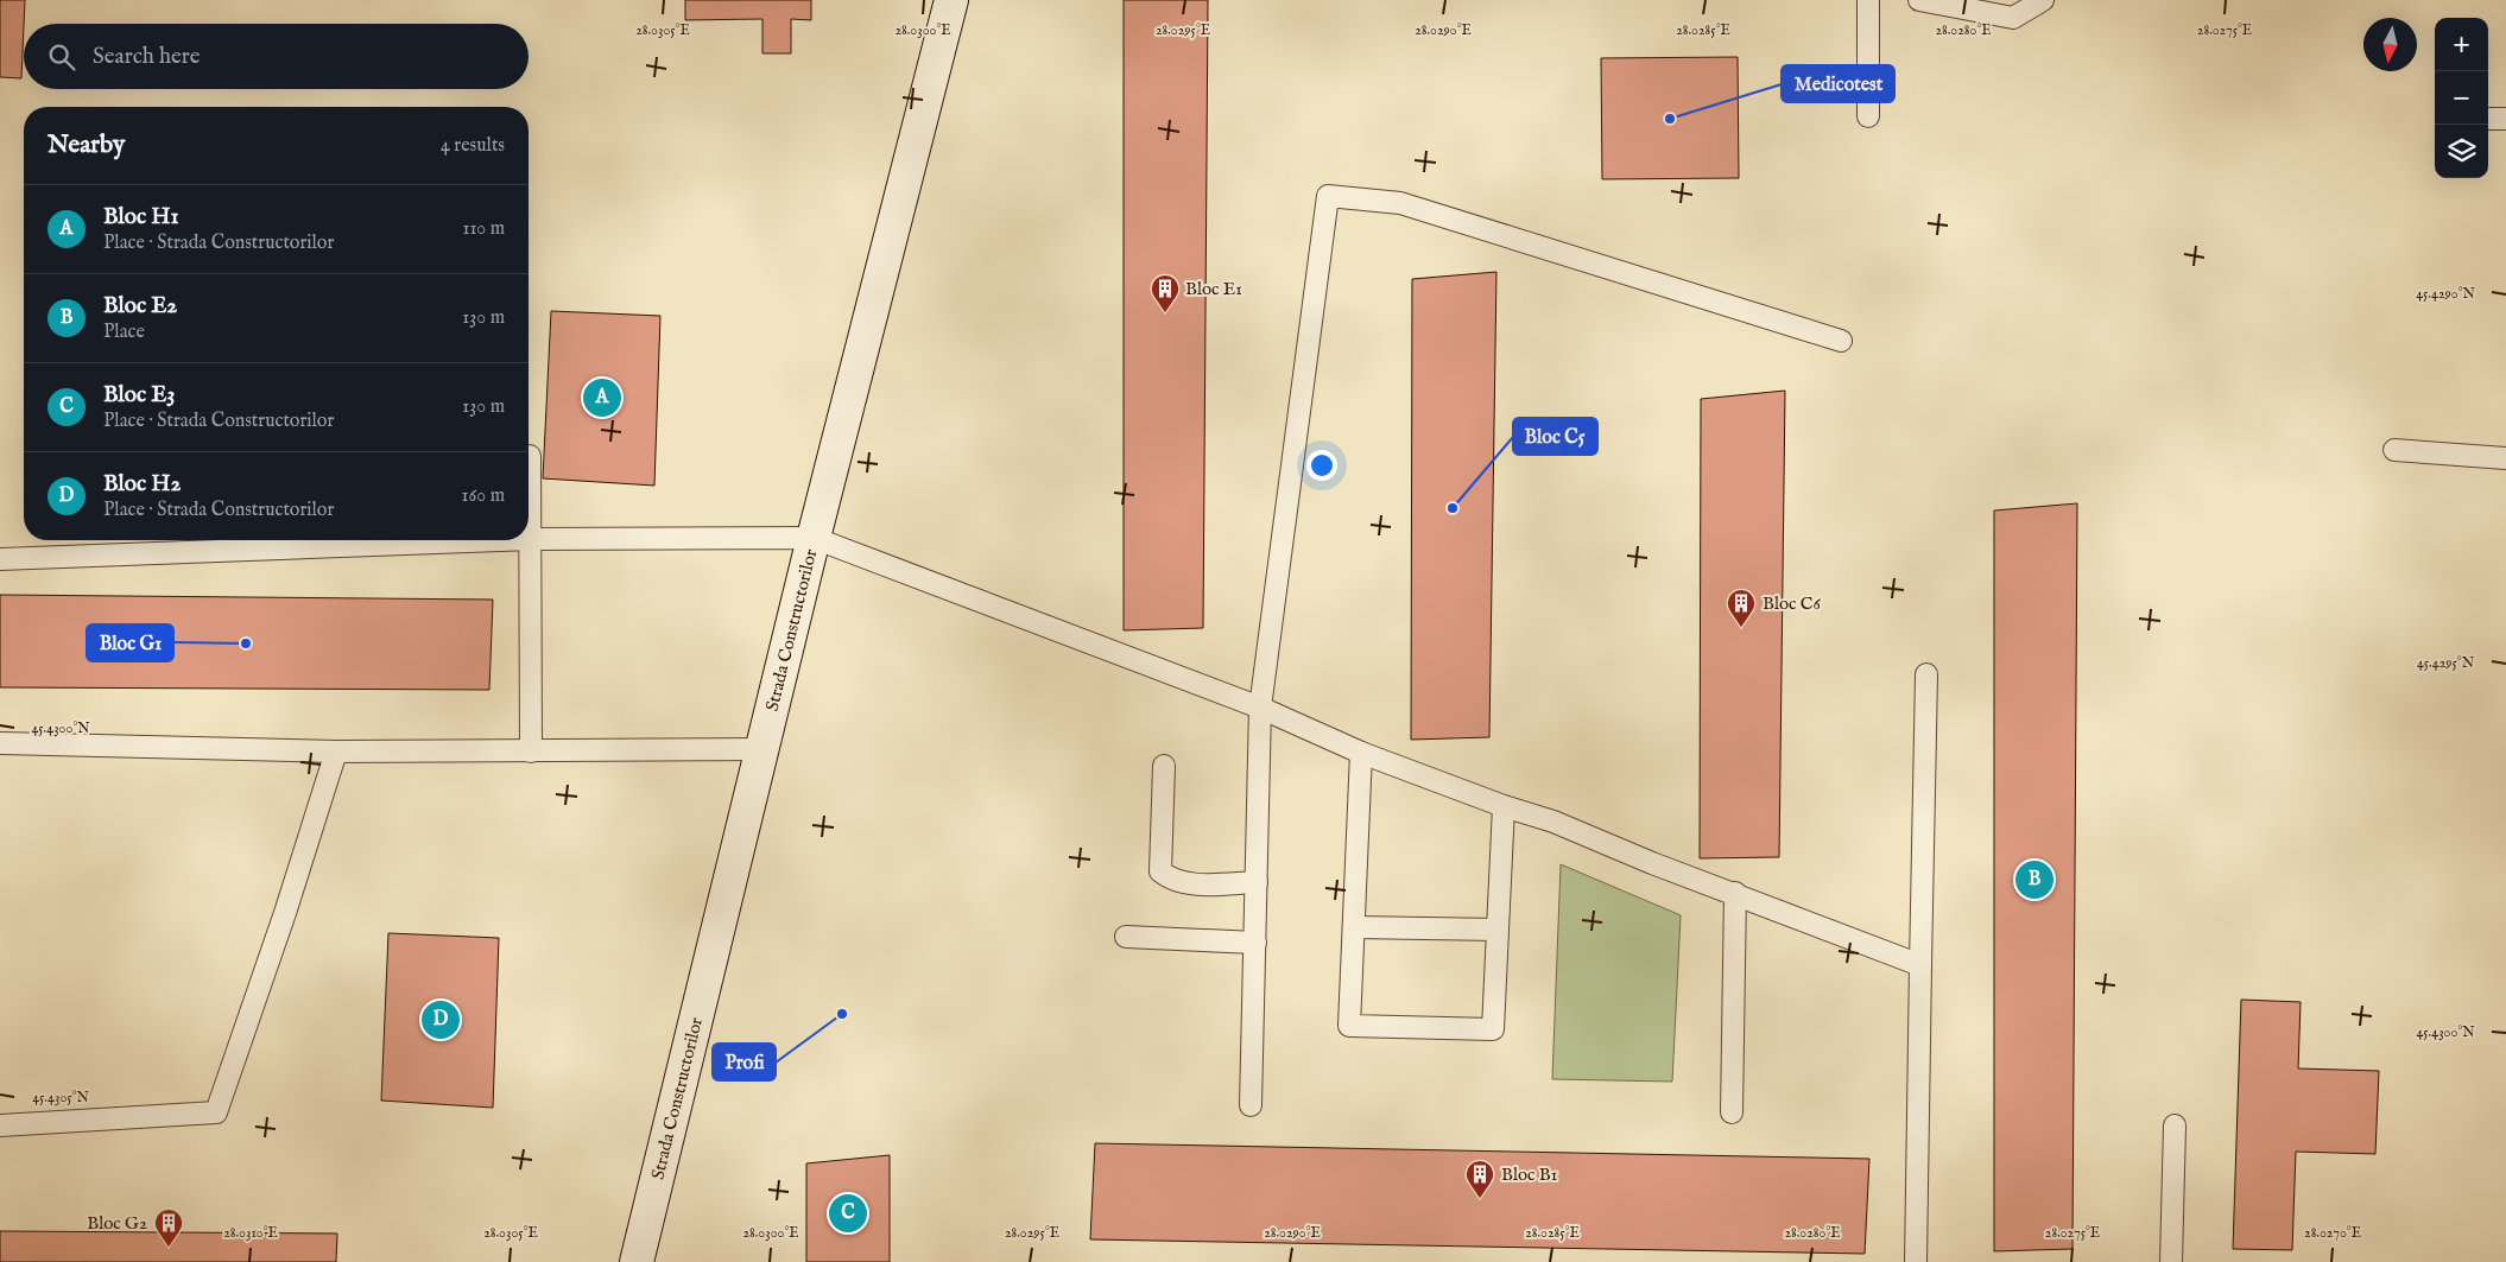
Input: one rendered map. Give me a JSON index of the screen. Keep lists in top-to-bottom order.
{
  "streets": {
    "street": ["Strada Constructorilor"]
  },
  "places": {
    "other": [
      "Medicotest",
      "Bloc C5",
      "Bloc G1",
      "Profi"
    ],
    "building": [
      "Bloc E1",
      "Bloc C6",
      "Bloc B1",
      "Bloc G2"
    ]
  },
  "north": "bottom",
  "page": {
    "map_buttons": ["+", "−"],
    "search": "Search here",
    "heading": ["Nearby", "4 results"],
    "list": [
      {
        "mark": "A",
        "name": "Bloc H1",
        "note": "Place · Strada Constructorilor",
        "value": "110 m"
      },
      {
        "mark": "B",
        "name": "Bloc E2",
        "note": "Place",
        "value": "130 m"
      },
      {
        "mark": "C",
        "name": "Bloc E3",
        "note": "Place · Strada Constructorilor",
        "value": "130 m"
      },
      {
        "mark": "D",
        "name": "Bloc H2",
        "note": "Place · Strada Constructorilor",
        "value": "160 m"
      }
    ],
    "pins": [
      "A",
      "B",
      "D",
      "C"
    ]
  },
  "coordinates": [
    "28.0305°E",
    "28.0300°E",
    "28.0295°E",
    "28.0290°E",
    "28.0285°E",
    "28.0280°E",
    "28.0275°E",
    "45.4290°N",
    "45.4295°N",
    "45.4300°N",
    "45.4305°N",
    "28.0310°E",
    "28.0270°E"
  ]
}
